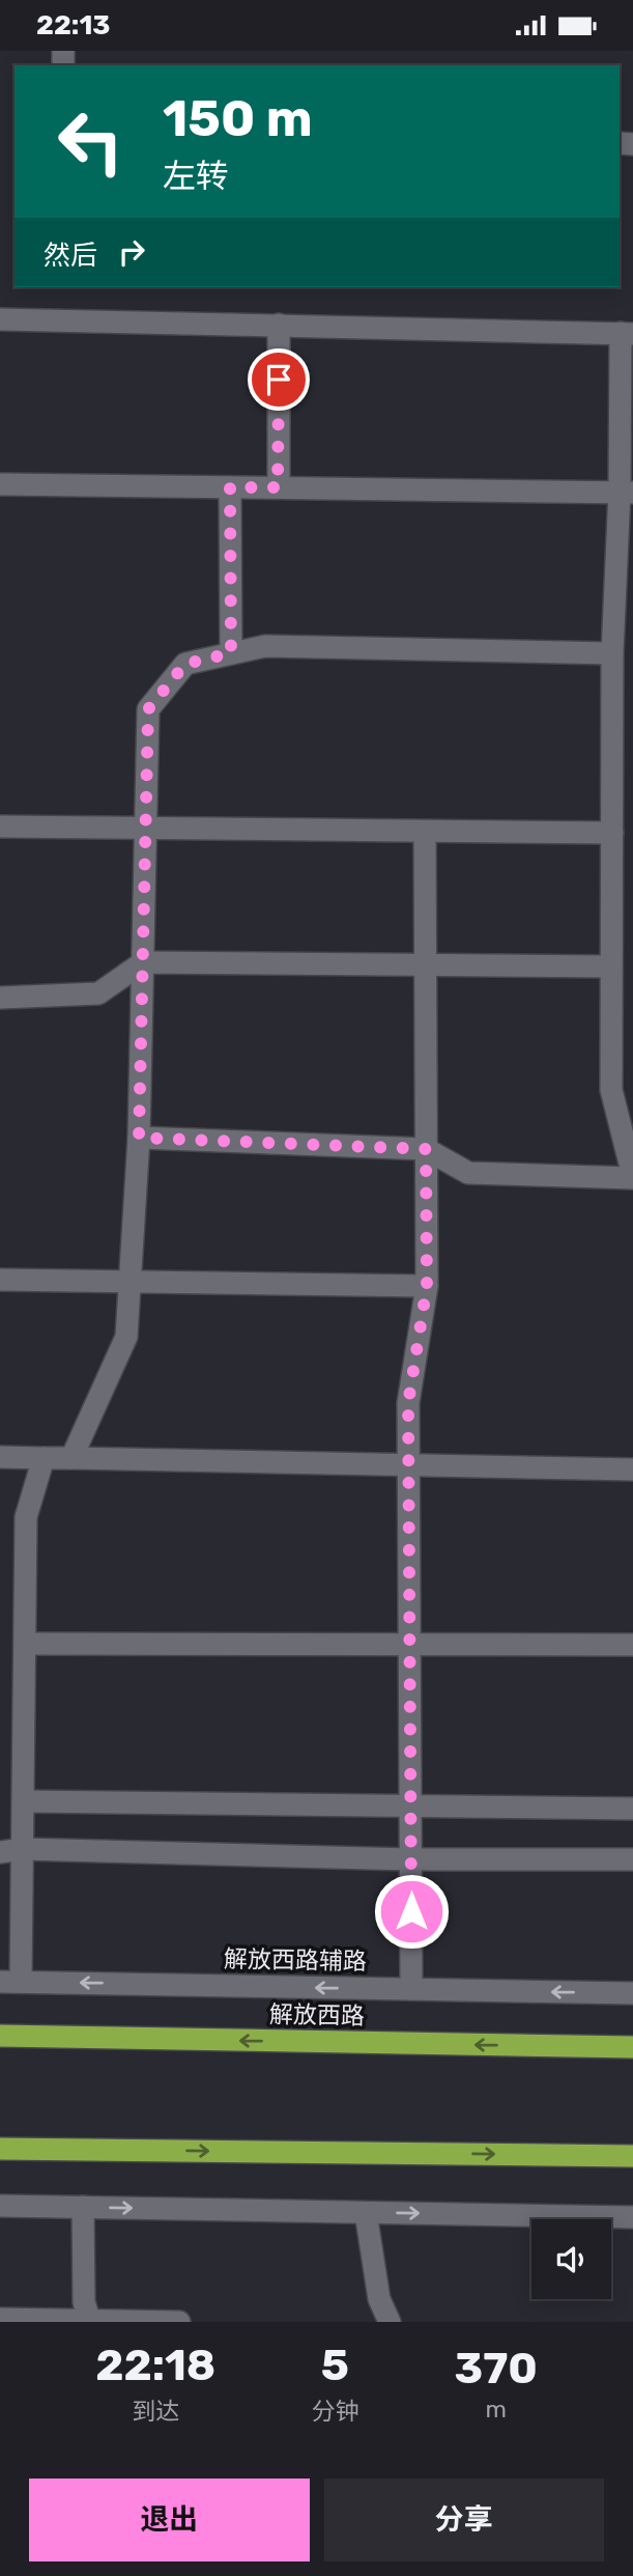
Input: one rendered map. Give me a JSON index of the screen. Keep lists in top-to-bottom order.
{
  "streets": {
    "highway": ["解放西路"],
    "street": ["解放西路辅路"]
  },
  "page": {
    "status": "22:13",
    "turn": ["150 m", "左转"],
    "then": "然后",
    "eta": [
      "22:18",
      "到达",
      "5",
      "分钟",
      "370",
      "m"
    ],
    "buttons": ["退出", "分享"]
  }
}
